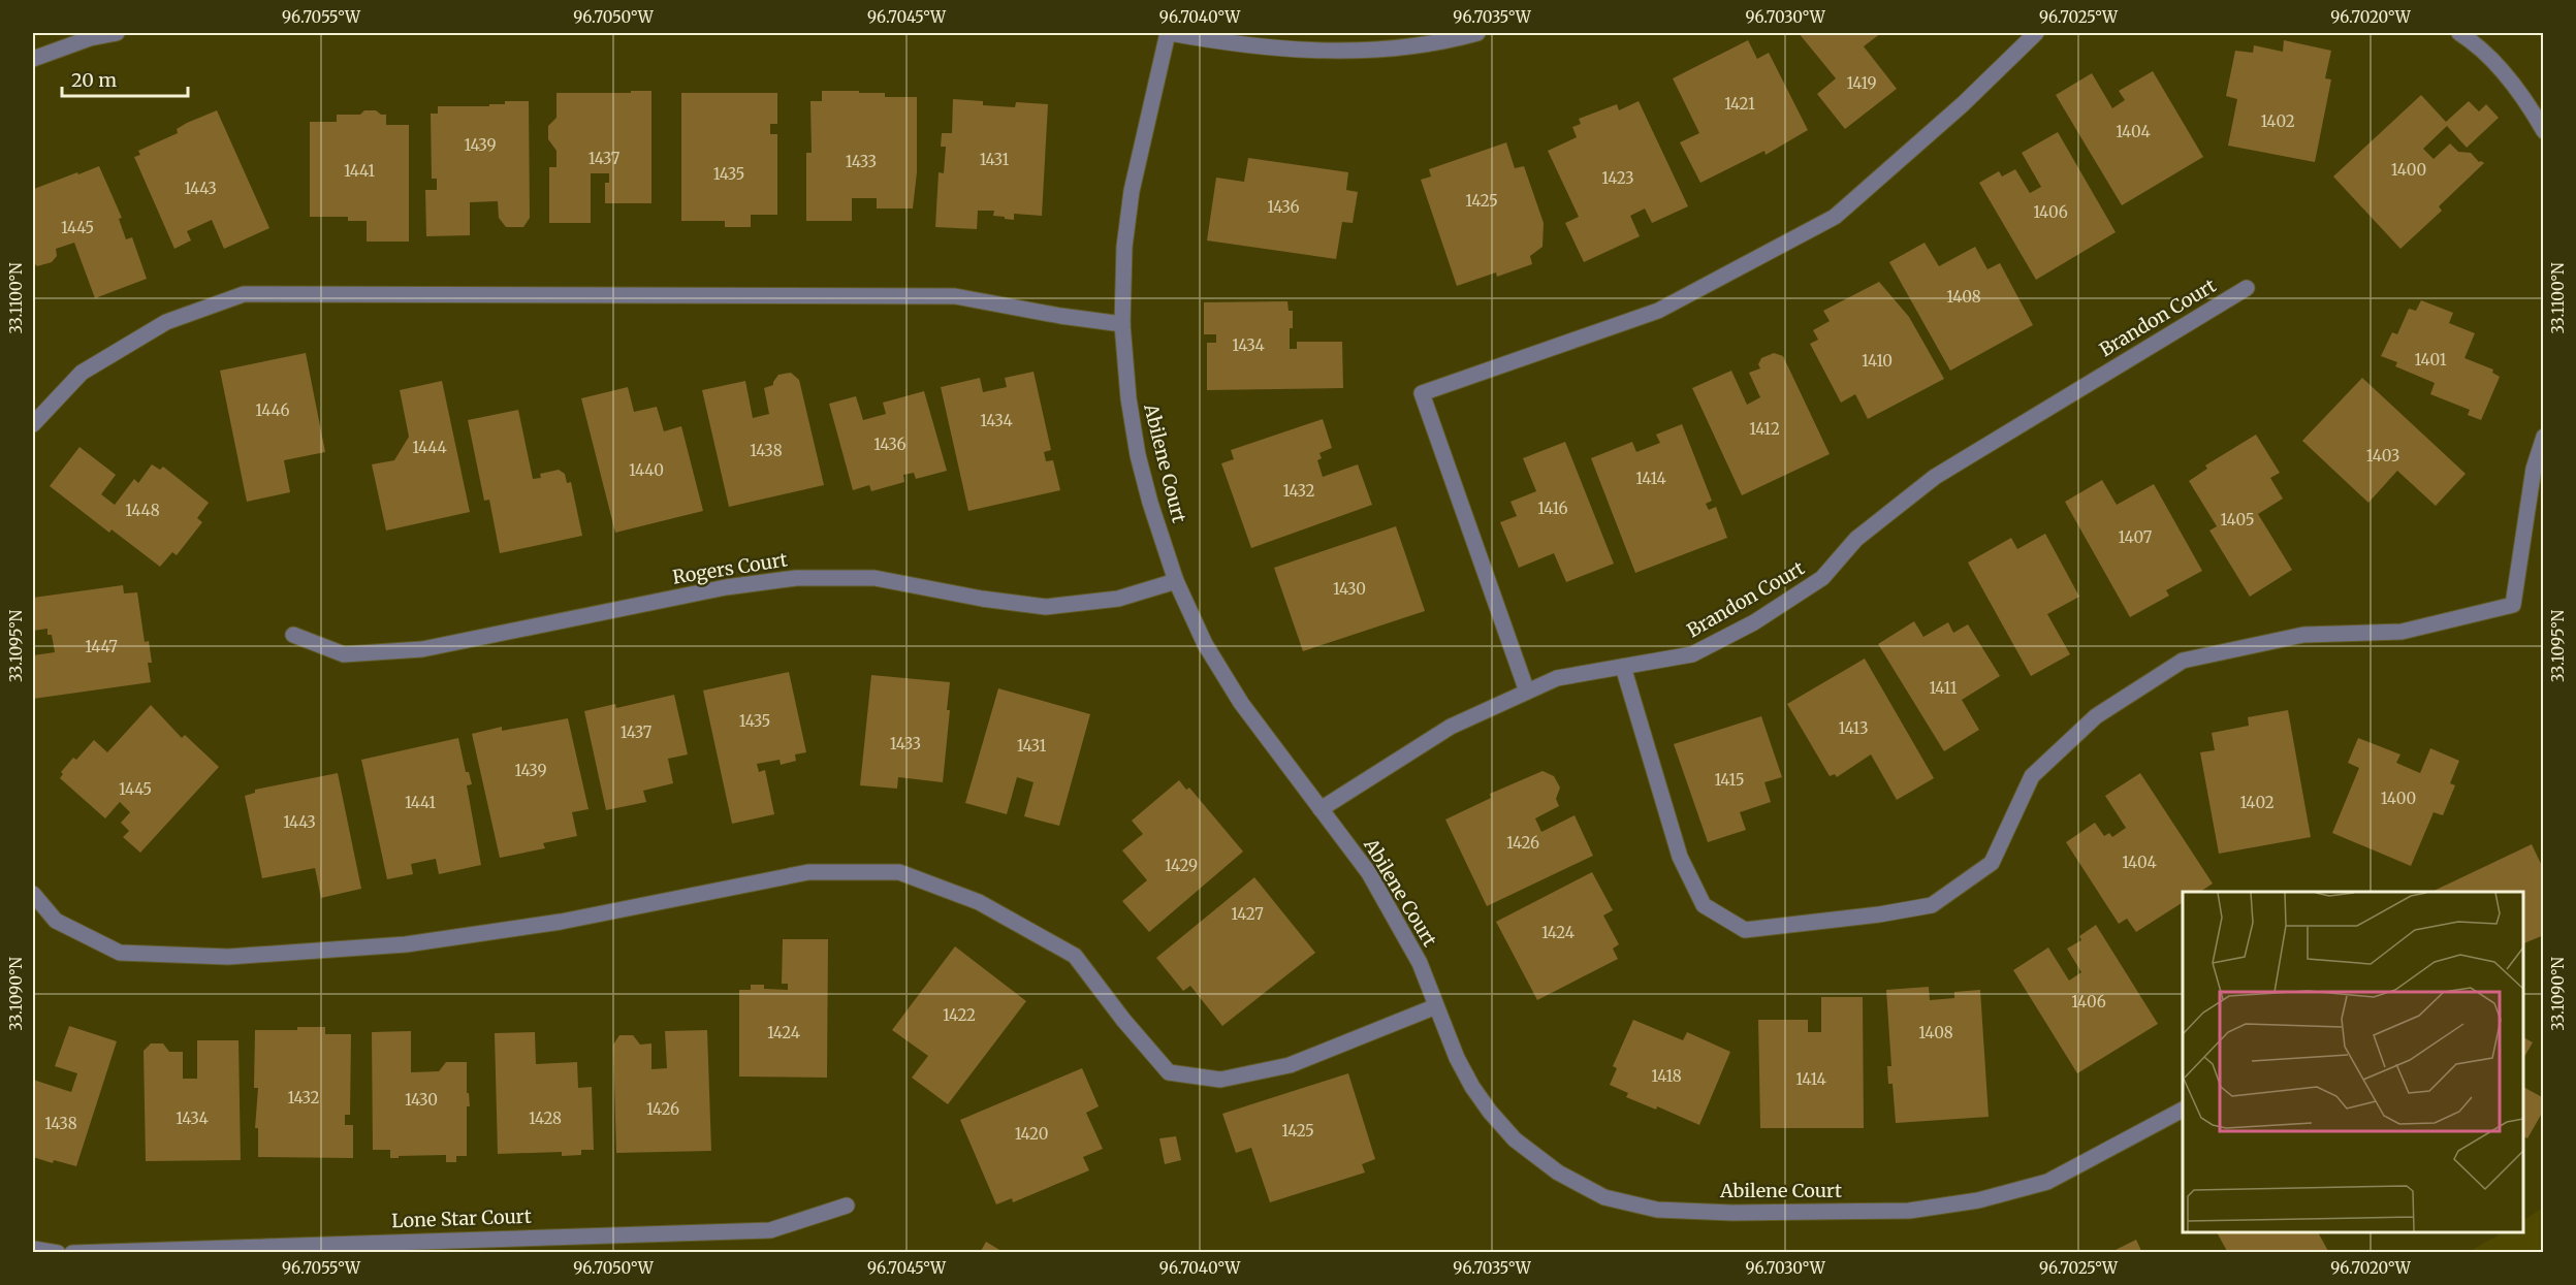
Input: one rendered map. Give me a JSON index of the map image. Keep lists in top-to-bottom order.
{
  "streets": {
    "street": [
      "Brandon Court",
      "Abilene Court",
      "Rogers Court",
      "Lone Star Court"
    ]
  },
  "crossings": [
    ["Brandon Court", "Abilene Court"],
    ["Abilene Court", "Rogers Court"]
  ],
  "house_numbers": [
    "1419",
    "1421",
    "1402",
    "1404",
    "1439",
    "1437",
    "1431",
    "1433",
    "1400",
    "1441",
    "1435",
    "1423",
    "1443",
    "1425",
    "1436",
    "1406",
    "1445",
    "1408",
    "1434",
    "1401",
    "1410",
    "1446",
    "1434",
    "1412",
    "1436",
    "1444",
    "1438",
    "1403",
    "1440",
    "1414",
    "1432",
    "1416",
    "1448",
    "1405",
    "1407",
    "1430",
    "1447",
    "1411",
    "1435",
    "1413",
    "1437",
    "1433",
    "1431",
    "1439",
    "1415",
    "1445",
    "1400",
    "1441",
    "1402",
    "1443",
    "1426",
    "1404",
    "1429",
    "1427",
    "1424",
    "1406",
    "1422",
    "1424",
    "1408",
    "1418",
    "1414",
    "1432",
    "1430",
    "1426",
    "1434",
    "1428",
    "1438",
    "1425",
    "1420"
  ],
  "scale_bar": "20 m",
  "coordinates": [
    "96.7055°W",
    "96.7050°W",
    "96.7045°W",
    "96.7040°W",
    "96.7035°W",
    "96.7030°W",
    "96.7025°W",
    "96.7020°W",
    "33.1100°N",
    "33.1095°N",
    "33.1090°N"
  ]
}
